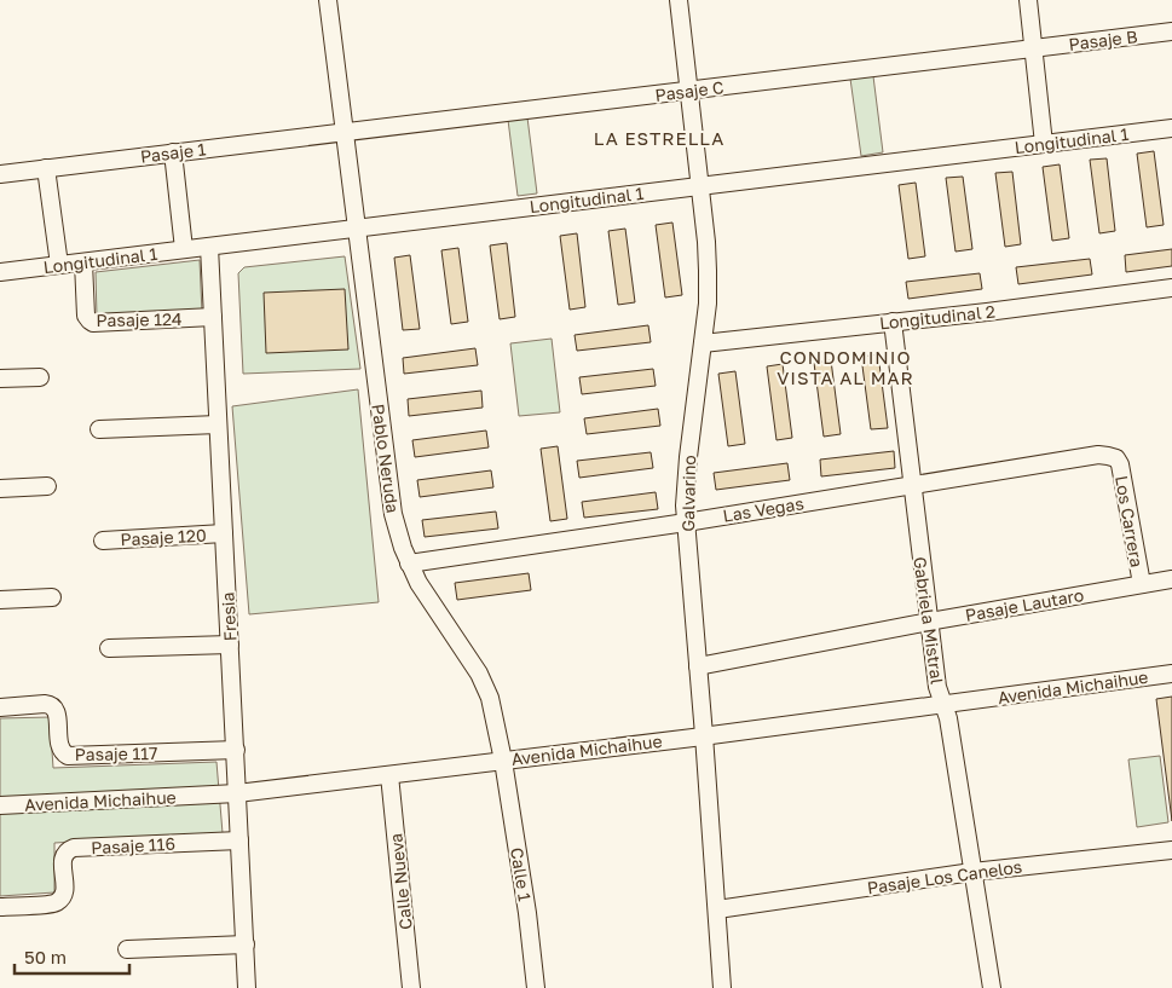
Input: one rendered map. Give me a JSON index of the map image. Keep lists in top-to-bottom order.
{
  "streets": {
    "street": [
      "Pasaje B",
      "Pasaje C",
      "Longitudinal 1",
      "Pasaje 1",
      "Longitudinal 2",
      "Pasaje 124",
      "Pablo Neruda",
      "Galvarino",
      "Las Vegas",
      "Los Carrera",
      "Pasaje 120",
      "Pasaje Lautaro",
      "Fresia",
      "Gabriela Mistral",
      "Avenida Michaihue",
      "Pasaje 117",
      "Pasaje 116",
      "Calle 1",
      "Pasaje Los Canelos",
      "Calle Nueva"
    ]
  },
  "crossings": [
    ["Pasaje B", "Pasaje C"],
    ["Pasaje C", "Pasaje 1"],
    ["Pasaje C", "Pablo Neruda"],
    ["Pasaje C", "Galvarino"],
    ["Longitudinal 1", "Pasaje 124"],
    ["Longitudinal 1", "Pablo Neruda"],
    ["Longitudinal 1", "Galvarino"],
    ["Longitudinal 1", "Fresia"],
    ["Pasaje 1", "Pablo Neruda"],
    ["Longitudinal 2", "Galvarino"],
    ["Longitudinal 2", "Gabriela Mistral"],
    ["Pasaje 124", "Fresia"],
    ["Pablo Neruda", "Las Vegas"],
    ["Pablo Neruda", "Avenida Michaihue"],
    ["Pablo Neruda", "Calle 1"],
    ["Galvarino", "Las Vegas"],
    ["Galvarino", "Pasaje Lautaro"],
    ["Galvarino", "Avenida Michaihue"],
    ["Galvarino", "Pasaje Los Canelos"],
    ["Las Vegas", "Los Carrera"],
    ["Las Vegas", "Gabriela Mistral"],
    ["Los Carrera", "Pasaje Lautaro"],
    ["Pasaje 120", "Fresia"],
    ["Pasaje Lautaro", "Gabriela Mistral"],
    ["Fresia", "Avenida Michaihue"],
    ["Fresia", "Pasaje 117"],
    ["Fresia", "Pasaje 116"],
    ["Gabriela Mistral", "Avenida Michaihue"],
    ["Gabriela Mistral", "Pasaje Los Canelos"],
    ["Avenida Michaihue", "Calle 1"],
    ["Avenida Michaihue", "Calle Nueva"]
  ],
  "districts": ["LA ESTRELLA", "CONDOMINIO VISTA AL MAR"],
  "scale_bar": "50 m"
}
